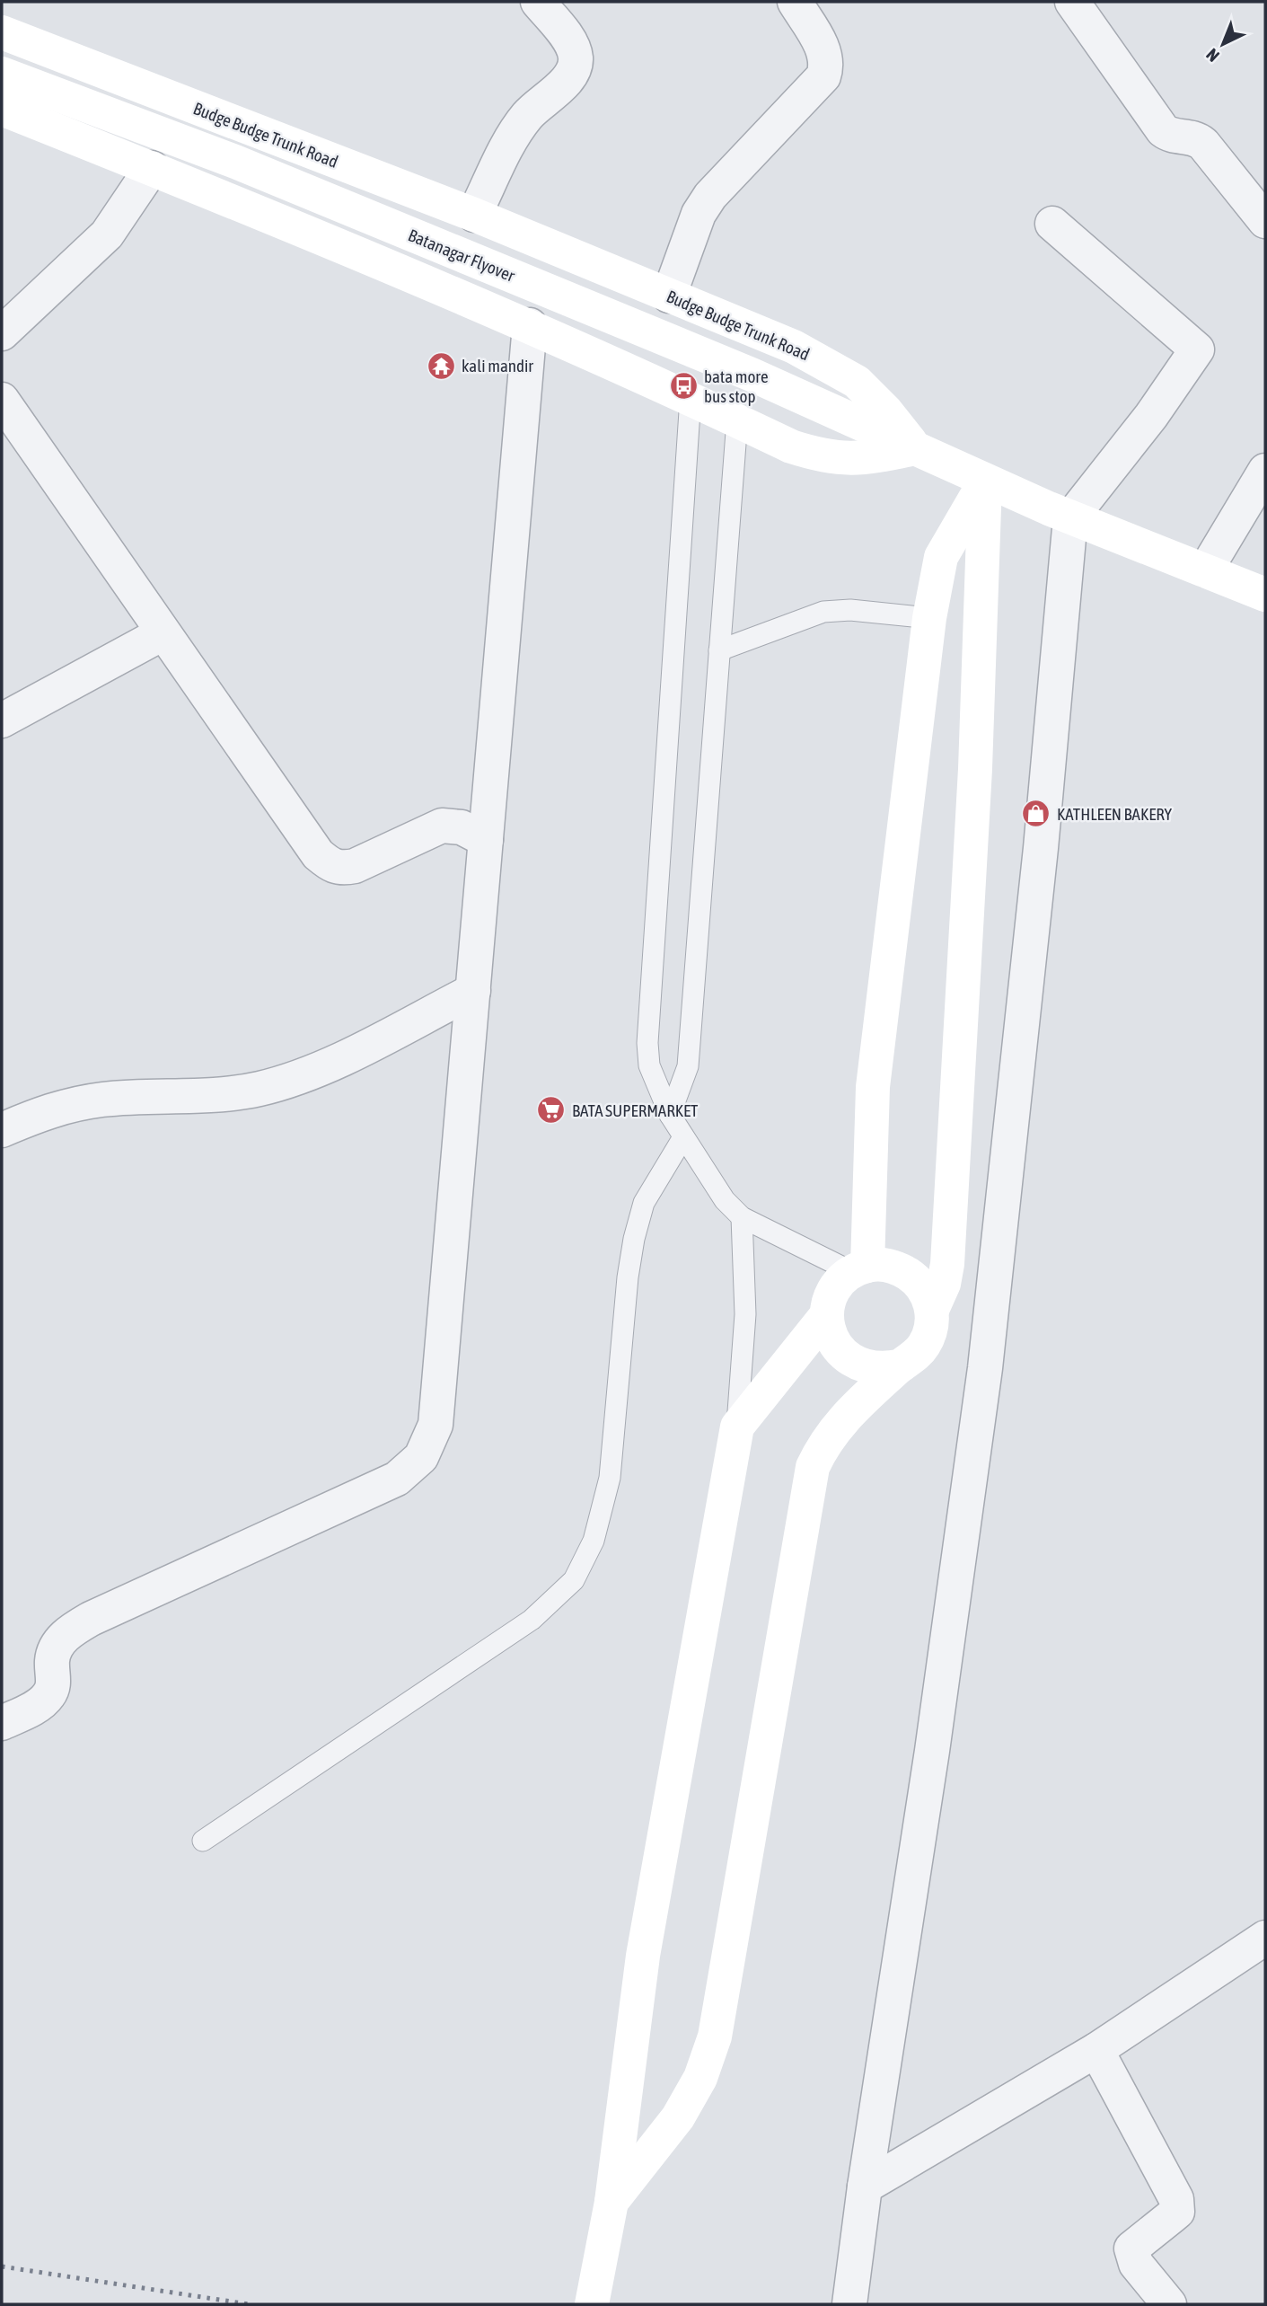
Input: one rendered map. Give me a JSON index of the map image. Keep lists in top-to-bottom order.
{
  "streets": {
    "street": ["Budge Budge Trunk Road", "Batanagar Flyover"]
  },
  "crossings": [
    ["Budge Budge Trunk Road", "Batanagar Flyover"]
  ],
  "places": {
    "temple": ["kali mandir"],
    "bus stop": ["bata more bus stop"],
    "shop": ["KATHLEEN BAKERY"],
    "supermarket": ["BATA SUPERMARKET"]
  },
  "north": "bottom left"
}
